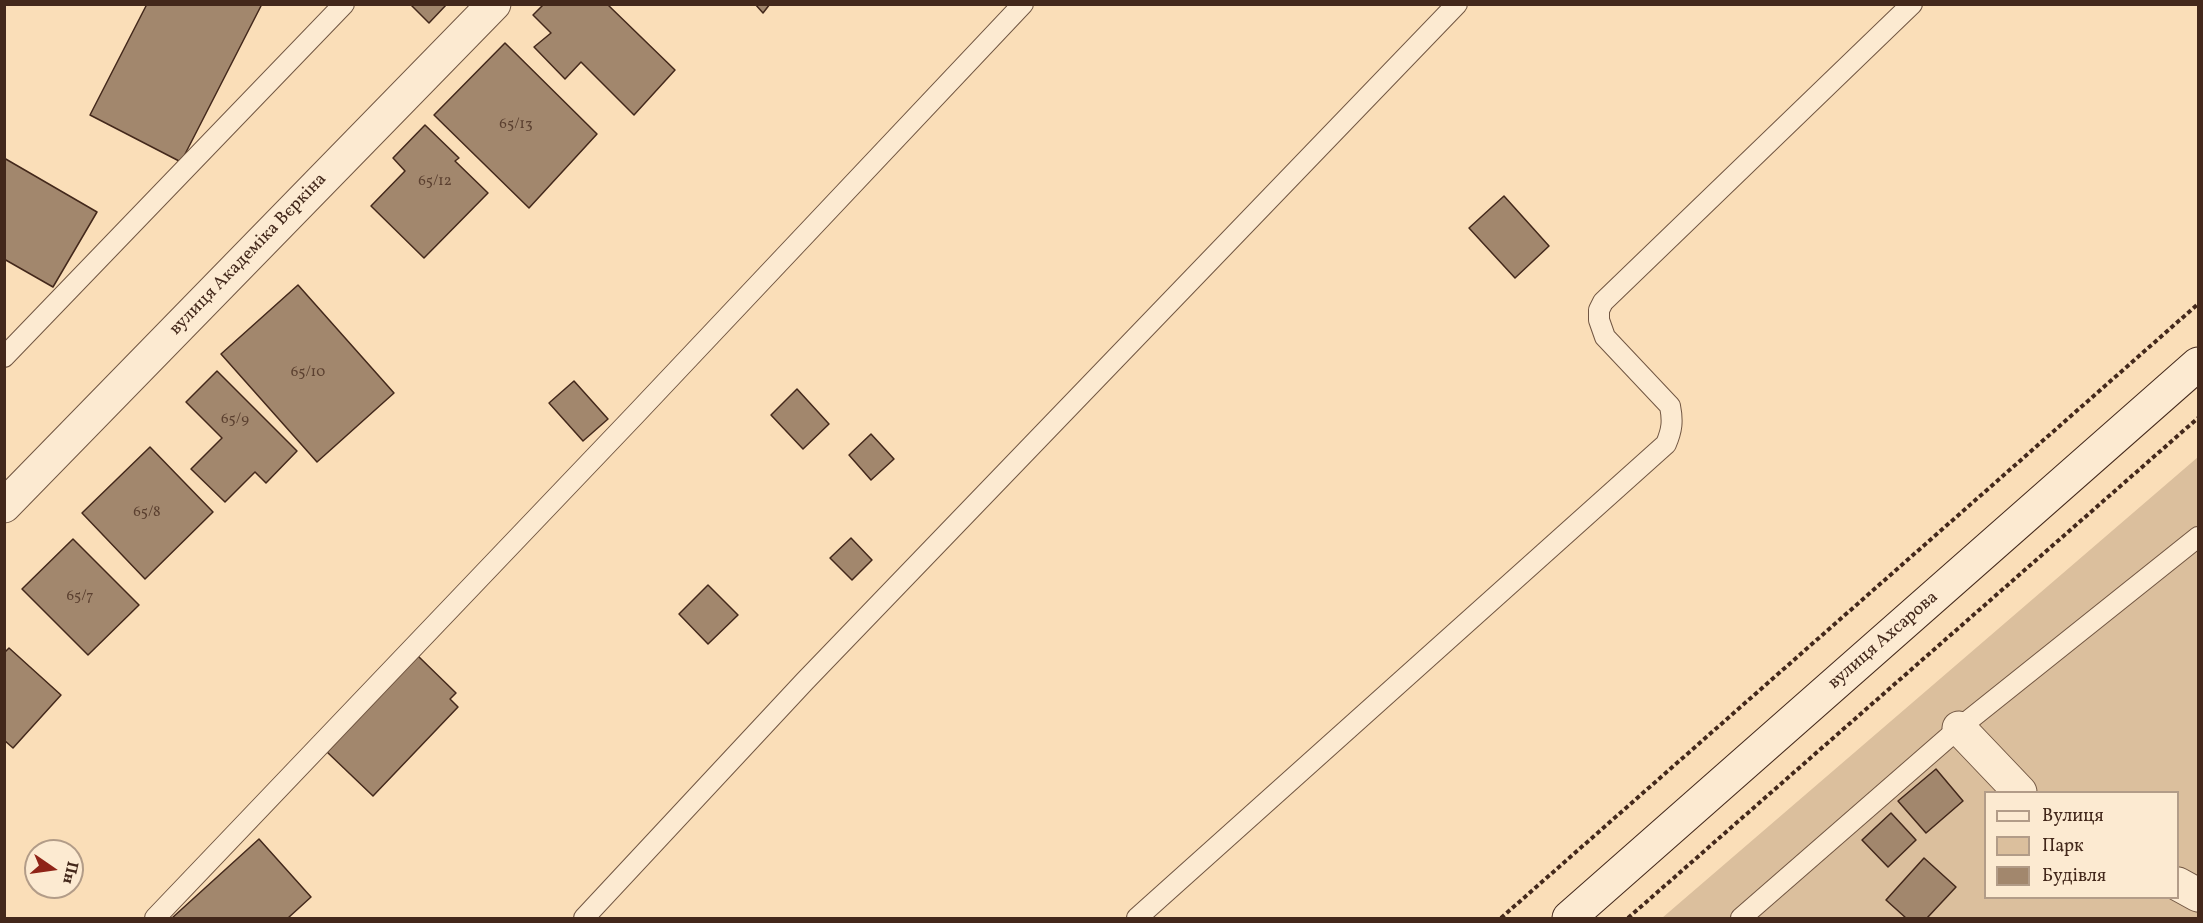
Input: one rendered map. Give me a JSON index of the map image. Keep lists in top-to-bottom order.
{
  "streets": {
    "main road": ["вулиця Академіка Вєркіна", "вулиця Ахсарова"]
  },
  "house_numbers": [
    "65/13",
    "65/12",
    "65/10",
    "65/9",
    "65/8",
    "65/7"
  ],
  "legend": ["Вулиця", "Парк", "Будівля"],
  "north": "right"
}
